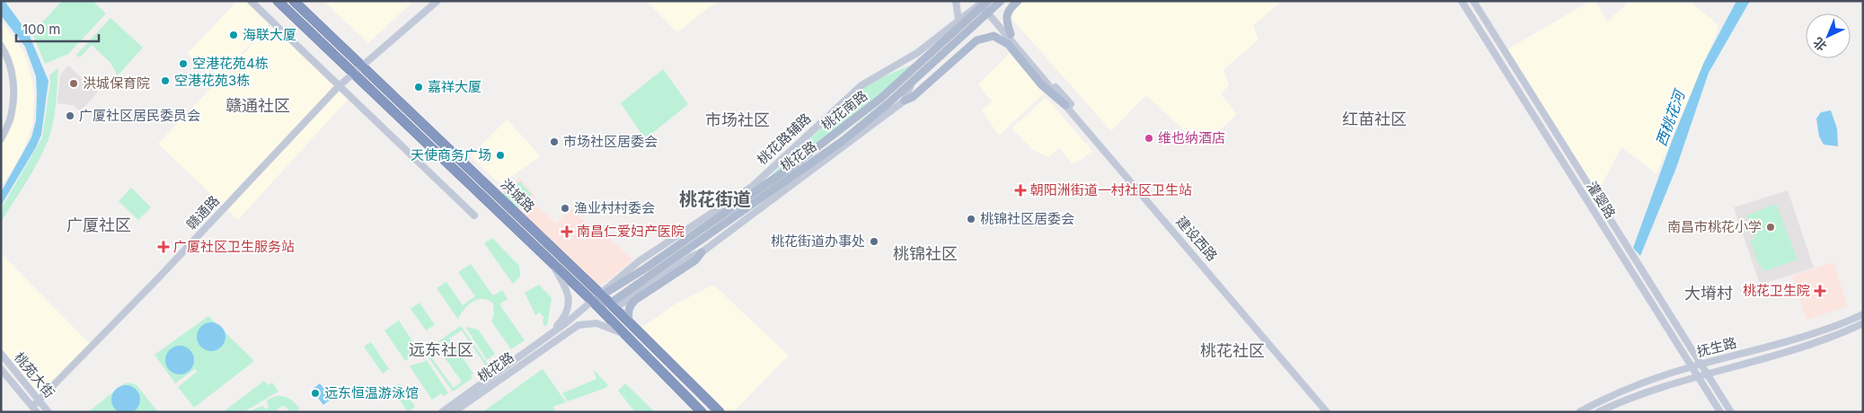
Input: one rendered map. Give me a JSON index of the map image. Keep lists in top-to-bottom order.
{
  "streets": {
    "highway": ["洪城路"],
    "main road": [
      "桃花南路",
      "桃花路辅路",
      "桃花路",
      "灌婴路",
      "赣通路",
      "建设西路",
      "抚生路",
      "桃苑大街"
    ]
  },
  "crossings": [
    ["桃花南路", "桃花路辅路"],
    ["桃花南路", "桃花路"],
    ["桃花南路", "洪城路"],
    ["桃花南路", "建设西路"],
    ["桃花路辅路", "洪城路"],
    ["桃花路辅路", "建设西路"],
    ["桃花路", "洪城路"],
    ["桃花路", "建设西路"],
    ["洪城路", "赣通路"],
    ["灌婴路", "抚生路"],
    ["赣通路", "桃苑大街"]
  ],
  "districts": [
    "赣通社区",
    "红苗社区",
    "市场社区",
    "桃花街道",
    "广厦社区",
    "桃锦社区",
    "大塉村",
    "远东社区",
    "桃花社区"
  ],
  "water": ["西桃花河"],
  "places": {
    "other": [
      "海联大厦",
      "空港花苑4栋",
      "空港花苑3栋",
      "洪城保育院",
      "嘉祥大厦",
      "广厦社区居民委员会",
      "维也纳酒店",
      "市场社区居委会",
      "天使商务广场",
      "渔业村村委会",
      "桃锦社区居委会",
      "南昌市桃花小学",
      "桃花街道办事处",
      "远东恒温游泳馆"
    ],
    "health": [
      "朝阳洲街道一村社区卫生站",
      "南昌仁爱妇产医院",
      "广厦社区卫生服务站",
      "桃花卫生院"
    ]
  },
  "scale_bar": "100 m",
  "north": "bottom left"
}
